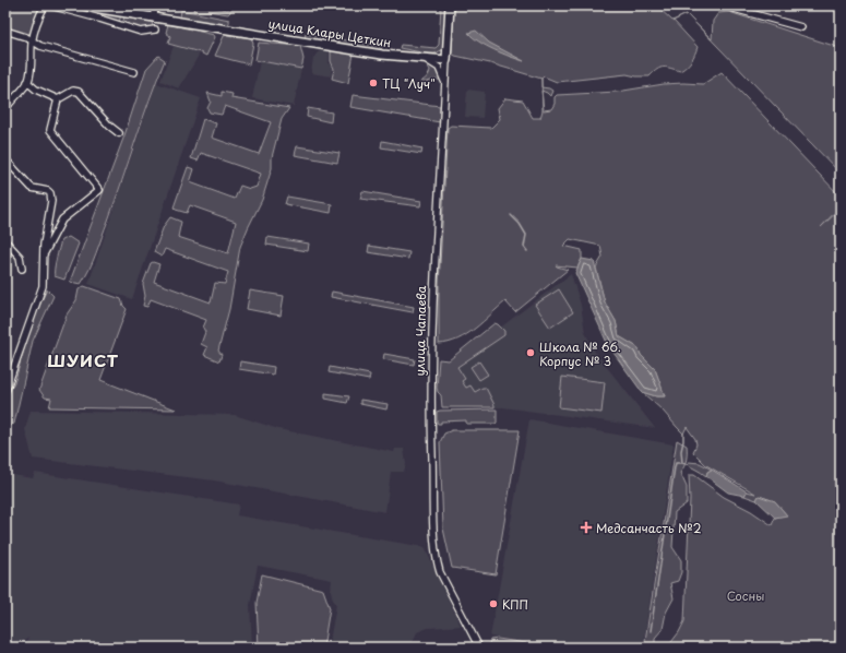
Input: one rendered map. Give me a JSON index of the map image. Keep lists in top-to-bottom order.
{
  "streets": {
    "main road": ["улица Клары Цеткин", "улица Чапаева"]
  },
  "crossings": [
    ["улица Клары Цеткин", "улица Чапаева"]
  ],
  "districts": ["ШУИСТ"],
  "parks": ["Сосны"],
  "places": {
    "other": ["ТЦ \"Луч\"", "Школа № 66. Корпус № 3", "КПП"],
    "health": ["Медсанчасть №2"]
  }
}
